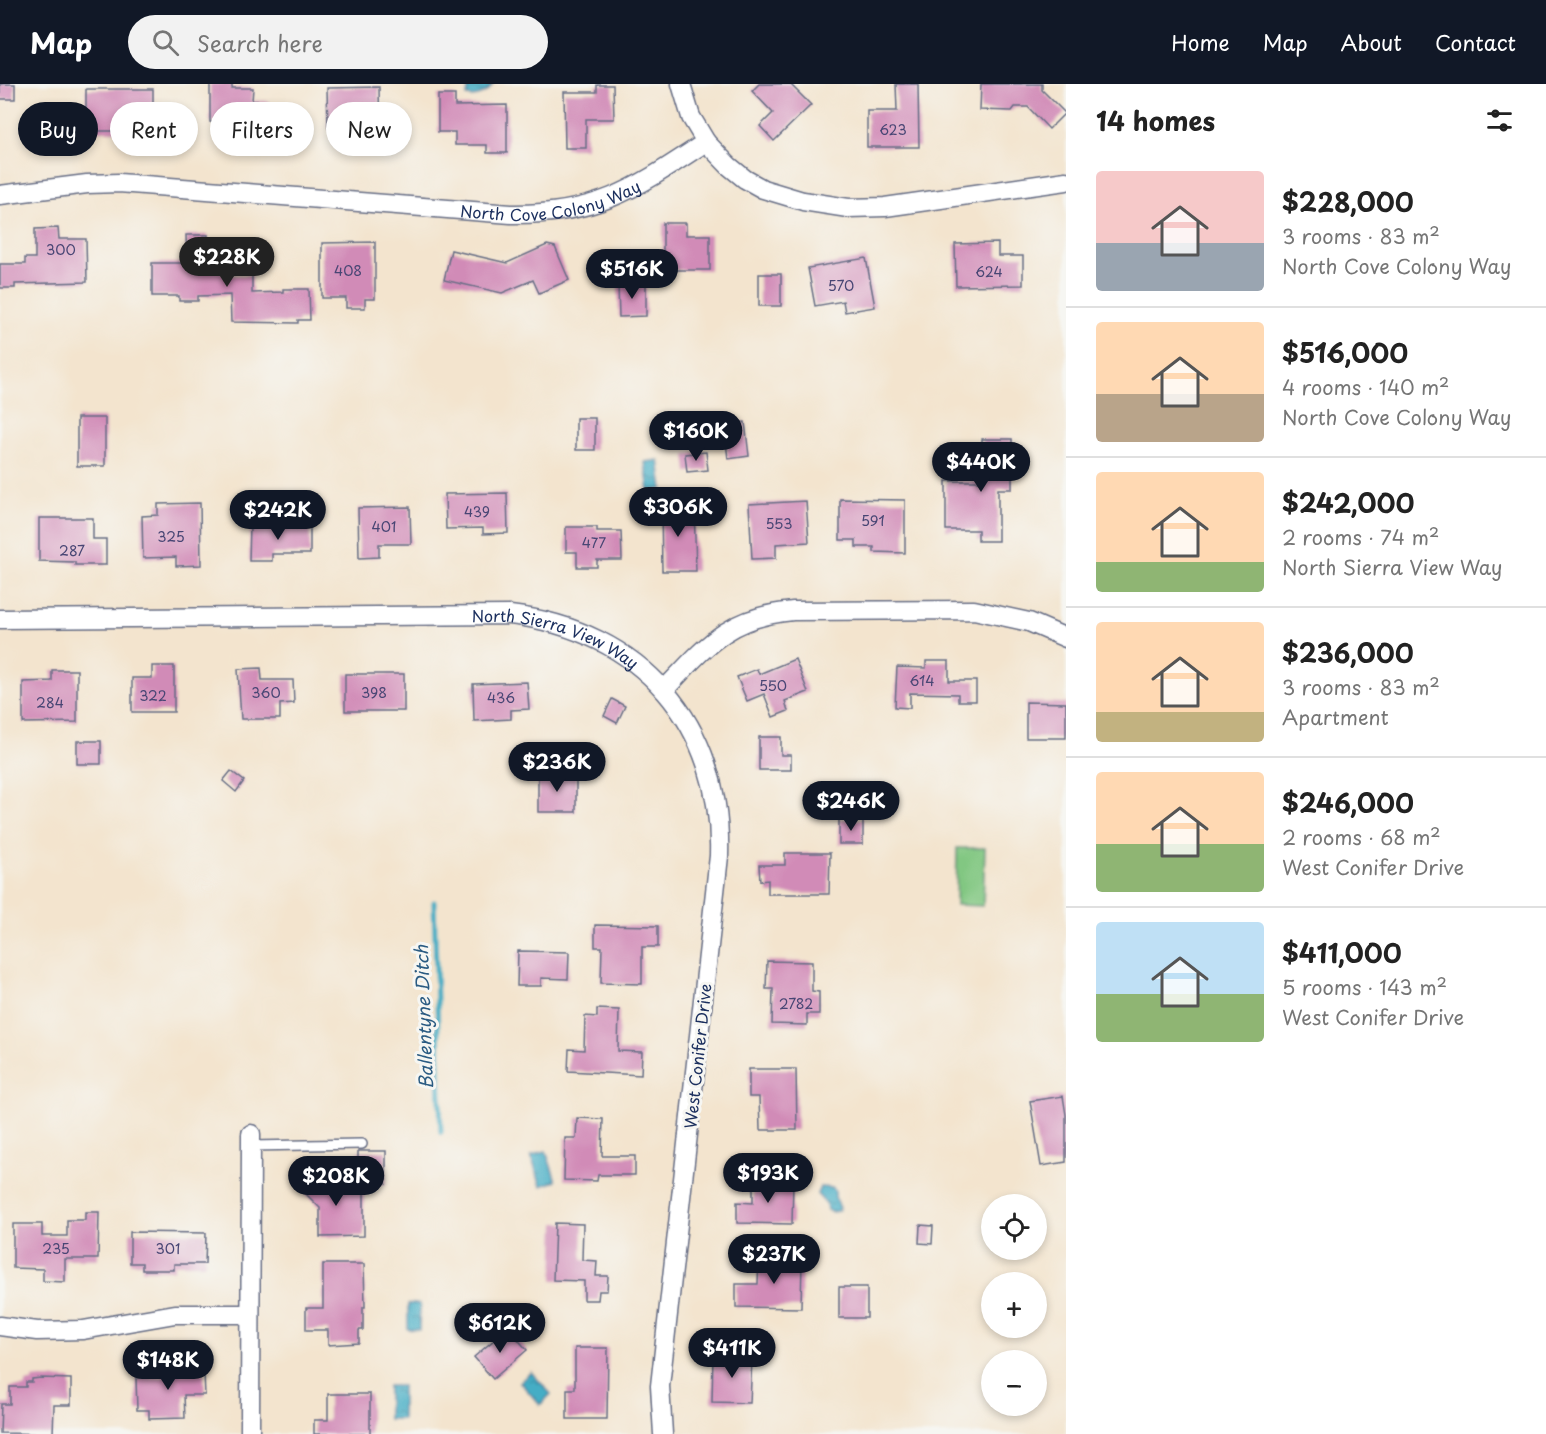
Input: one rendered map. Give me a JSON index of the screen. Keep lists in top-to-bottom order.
{
  "streets": {
    "street": ["North Cove Colony Way", "North Sierra View Way", "West Conifer Drive"]
  },
  "crossings": [
    ["North Sierra View Way", "West Conifer Drive"]
  ],
  "water": ["Ballentyne Ditch"],
  "house_numbers": [
    "623",
    "300",
    "408",
    "624",
    "570",
    "439",
    "591",
    "553",
    "401",
    "325",
    "477",
    "287",
    "614",
    "550",
    "360",
    "398",
    "322",
    "436",
    "284",
    "2782",
    "235",
    "301"
  ],
  "page": {
    "header": "Map",
    "search": "Search here",
    "nav": [
      "Home",
      "Map",
      "About",
      "Contact"
    ],
    "heading": "14 homes",
    "chip": [
      "Buy",
      "Rent",
      "Filters",
      "New"
    ],
    "list": [
      {
        "name": "$228,000",
        "note": "3 rooms · 83 m² · North Cove Colony Way"
      },
      {
        "name": "$516,000",
        "note": "4 rooms · 140 m² · North Cove Colony Way"
      },
      {
        "name": "$242,000",
        "note": "2 rooms · 74 m² · North Sierra View Way"
      },
      {
        "name": "$236,000",
        "note": "3 rooms · 83 m² · Apartment"
      },
      {
        "name": "$246,000",
        "note": "2 rooms · 68 m² · West Conifer Drive"
      },
      {
        "name": "$411,000",
        "note": "5 rooms · 143 m² · West Conifer Drive"
      }
    ],
    "price": [
      "$228K",
      "$516K",
      "$160K",
      "$440K",
      "$306K",
      "$242K",
      "$236K",
      "$246K",
      "$193K",
      "$208K",
      "$237K",
      "$612K",
      "$411K",
      "$148K"
    ],
    "map_buttons": ["+", "−"]
  }
}
